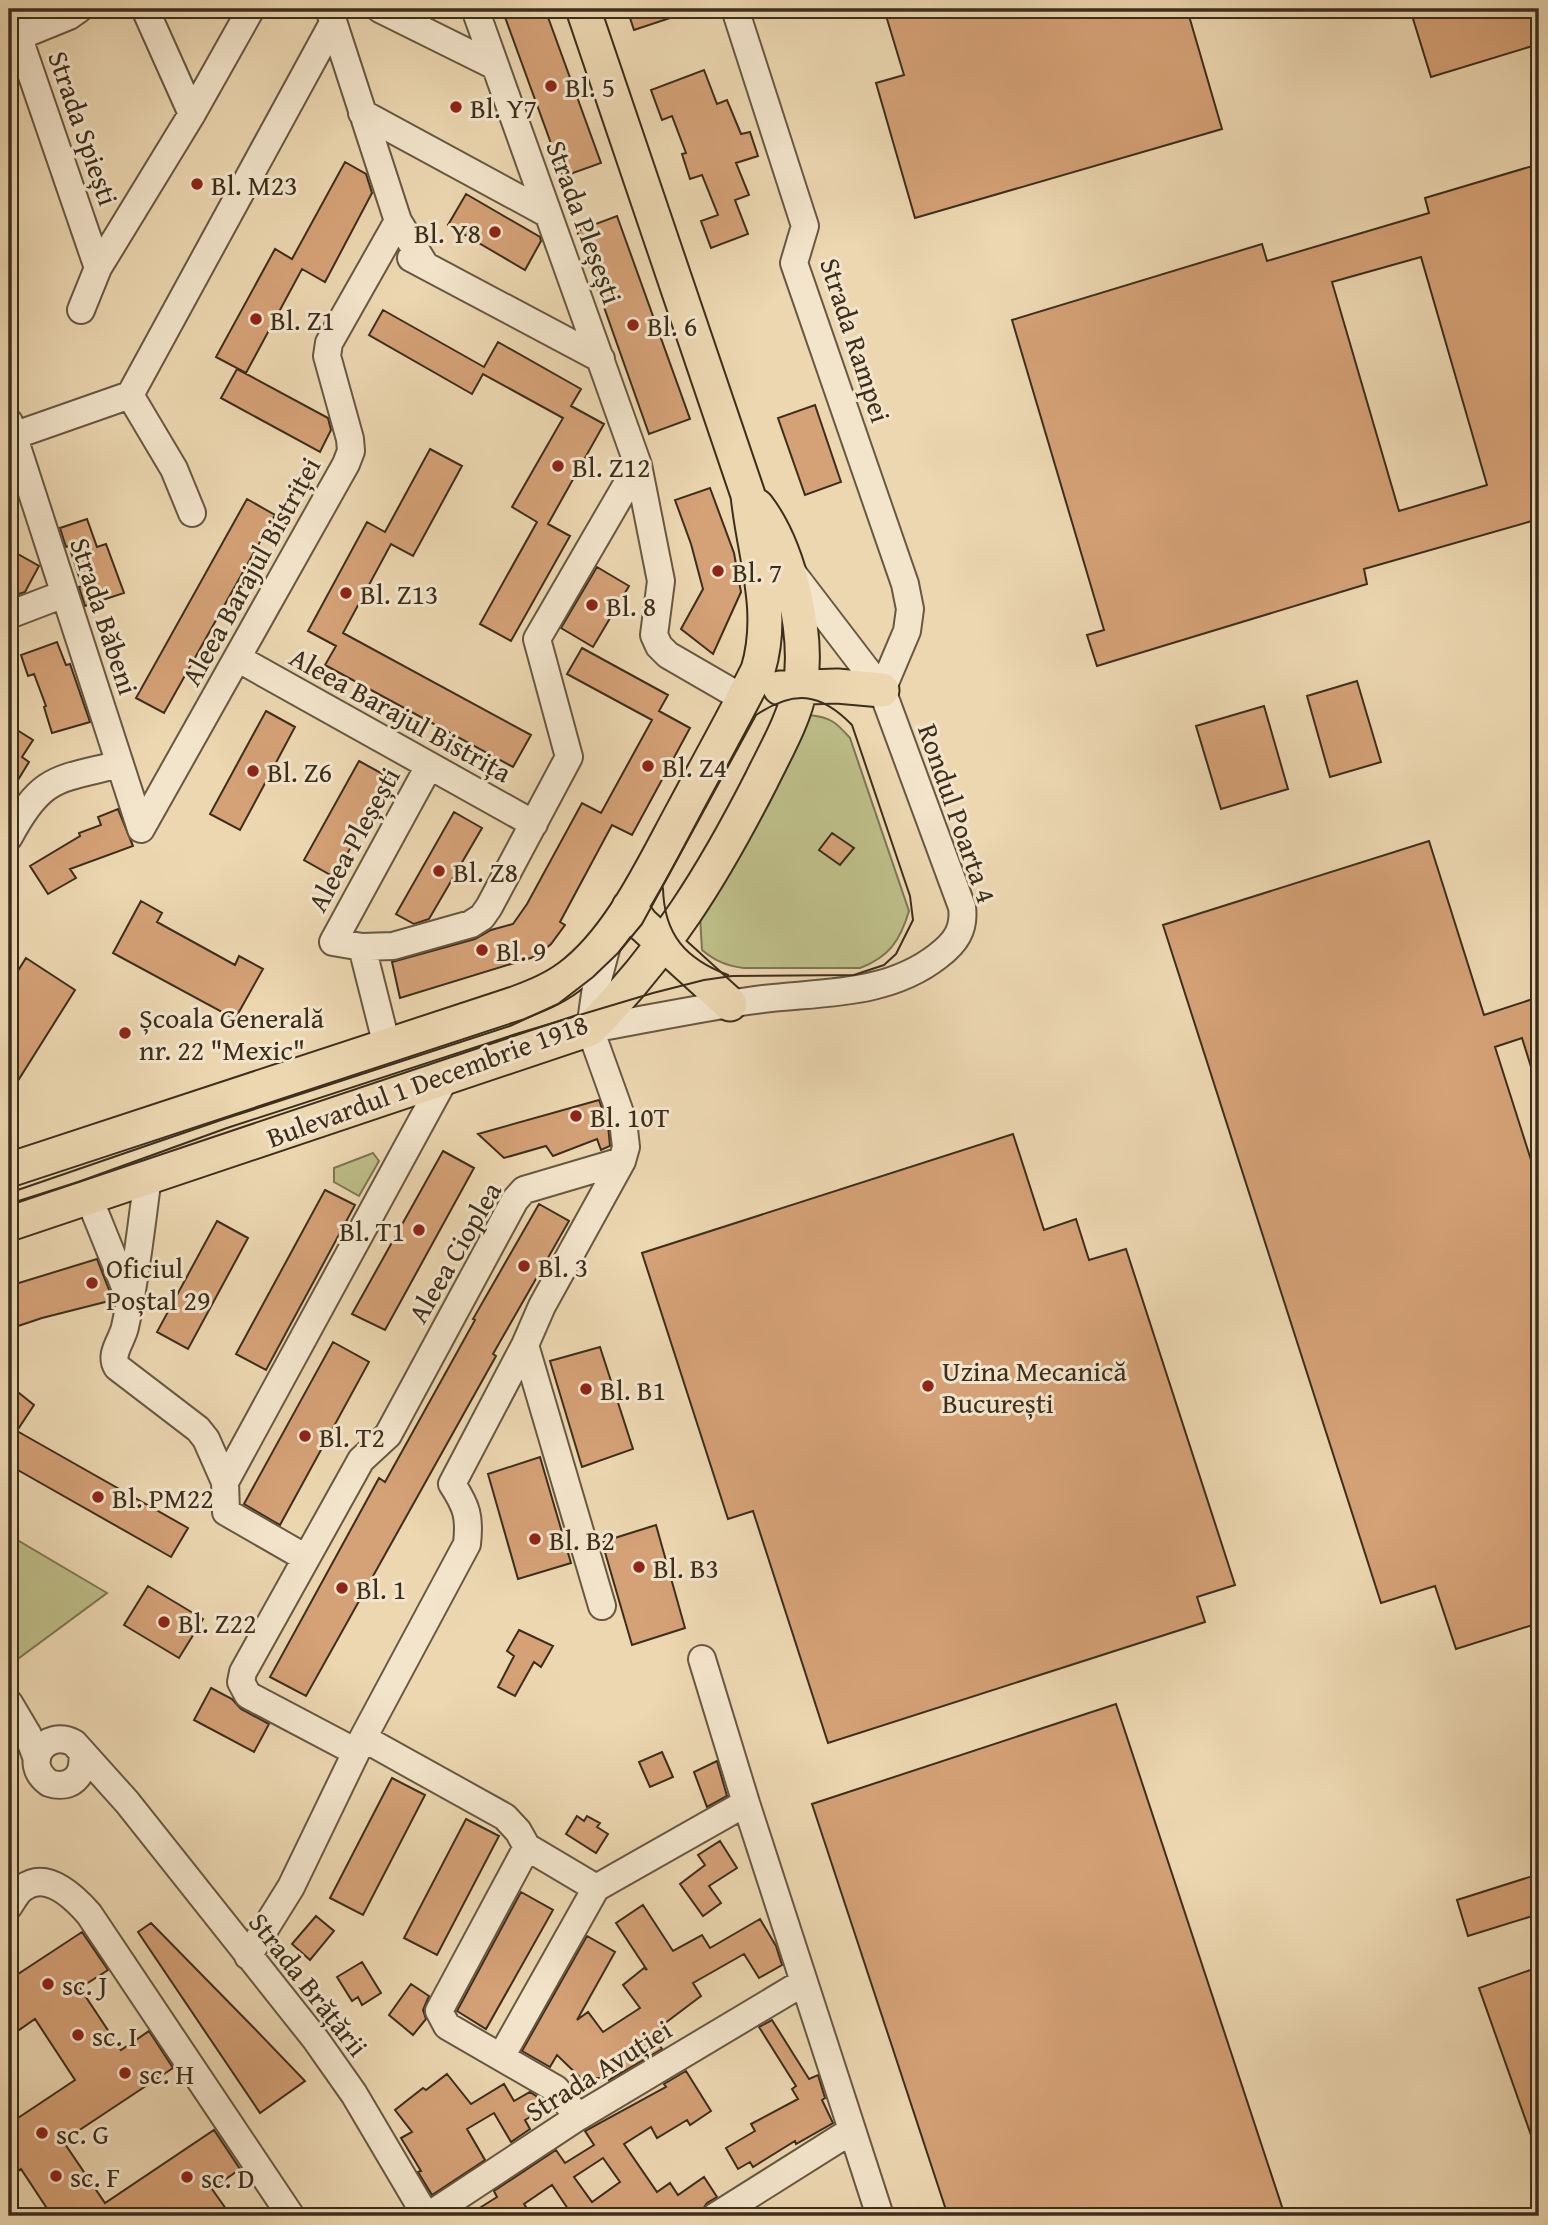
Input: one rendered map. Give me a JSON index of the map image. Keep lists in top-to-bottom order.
{
  "streets": {
    "main road": ["Bulevardul 1 Decembrie 1918"],
    "street": [
      "Strada Spiești",
      "Strada Pleșești",
      "Strada Rampei",
      "Aleea Barajul Bistriței",
      "Strada Băbeni",
      "Aleea Barajul Bistrița",
      "Rondul Poarta 4",
      "Aleea Pleșești",
      "Aleea Cioplea",
      "Strada Brățării",
      "Strada Avuției"
    ]
  },
  "crossings": [
    ["Strada Pleșești", "Bulevardul 1 Decembrie 1918"],
    ["Strada Rampei", "Rondul Poarta 4"],
    ["Aleea Barajul Bistriței", "Strada Băbeni"],
    ["Aleea Barajul Bistriței", "Aleea Barajul Bistrița"],
    ["Aleea Barajul Bistrița", "Aleea Pleșești"],
    ["Rondul Poarta 4", "Bulevardul 1 Decembrie 1918"],
    ["Strada Brățării", "Strada Avuției"]
  ],
  "places": [
    "Bl. 5",
    "Bl. Y7",
    "Bl. M23",
    "Bl. Y8",
    "Bl. Z1",
    "Bl. 6",
    "Bl. Z12",
    "Bl. 7",
    "Bl. Z13",
    "Bl. 8",
    "Bl. Z4",
    "Bl. Z6",
    "Bl. Z8",
    "Bl. 9",
    "Școala Generală nr. 22 \"Mexic\"",
    "Bl. 10T",
    "Bl. T1",
    "Bl. 3",
    "Oficiul Poștal 29",
    "Uzina Mecanică București",
    "Bl. B1",
    "Bl. T2",
    "Bl. PM22",
    "Bl. B2",
    "Bl. B3",
    "Bl. 1",
    "Bl. Z22",
    "sc. J",
    "sc. I",
    "sc. H",
    "sc. G",
    "sc. F",
    "sc. D"
  ]
}
